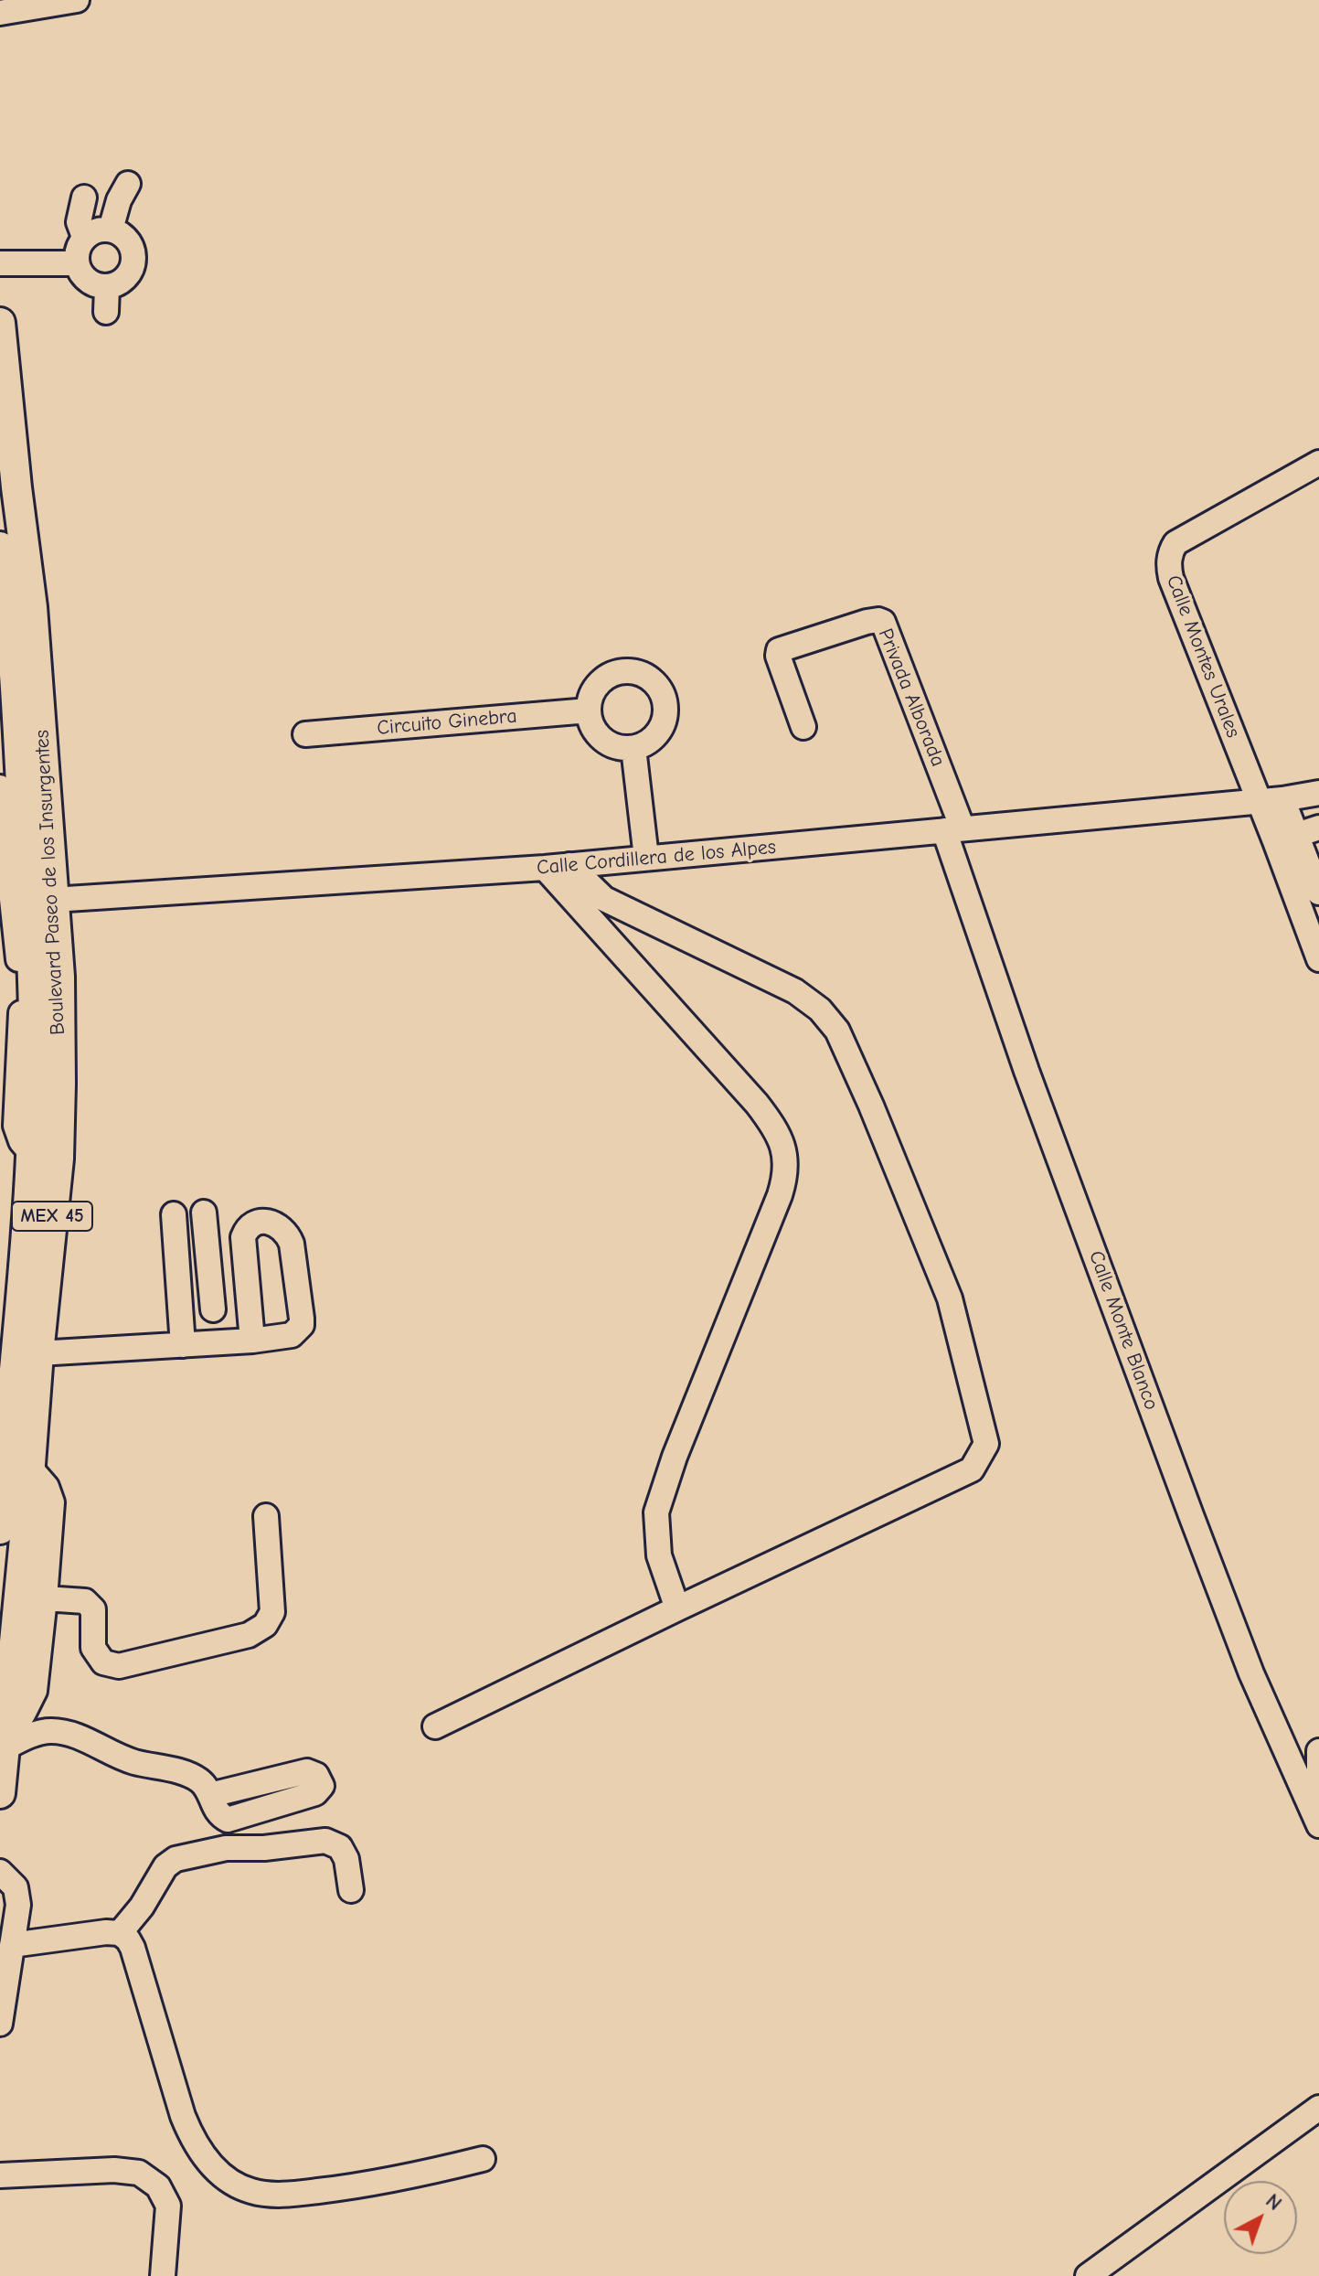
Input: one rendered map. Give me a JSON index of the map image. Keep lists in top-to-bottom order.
{
  "streets": {
    "main road": ["Boulevard Paseo de los Insurgentes", "MEX 45"],
    "street": [
      "Calle Montes Urales",
      "Privada Alborada",
      "Circuito Ginebra",
      "Calle Cordillera de los Alpes",
      "Calle Monte Blanco"
    ]
  },
  "crossings": [
    ["Calle Montes Urales", "Calle Cordillera de los Alpes"],
    ["Privada Alborada", "Calle Cordillera de los Alpes"],
    ["Privada Alborada", "Calle Monte Blanco"],
    ["Calle Cordillera de los Alpes", "Boulevard Paseo de los Insurgentes"],
    ["Calle Cordillera de los Alpes", "Calle Monte Blanco"]
  ],
  "north": "top right"
}
